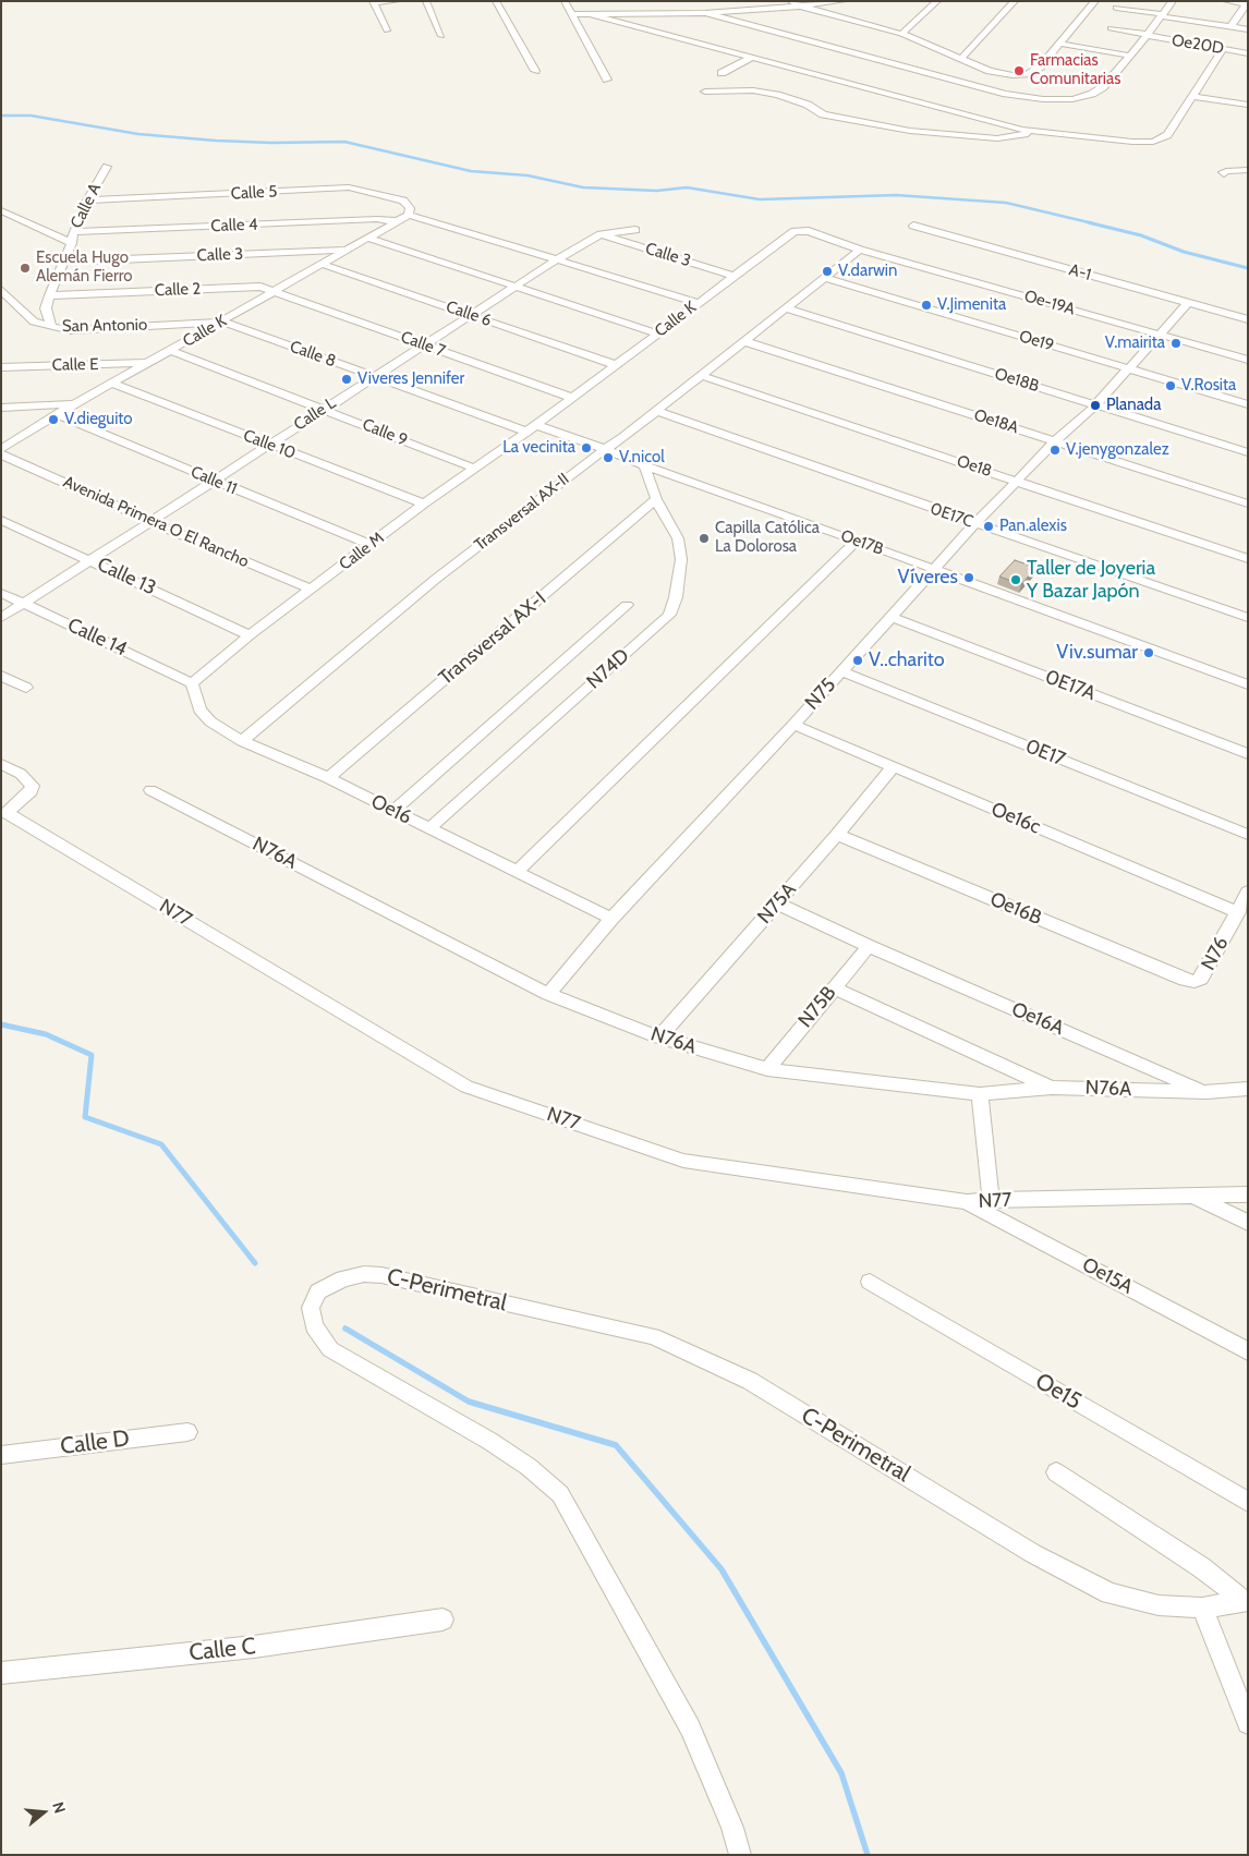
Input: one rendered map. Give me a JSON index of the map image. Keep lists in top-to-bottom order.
{
  "streets": {
    "street": [
      "Oe20D",
      "Calle 5",
      "Calle A",
      "Calle 4",
      "Calle 3",
      "A-1",
      "Calle 2",
      "Oe-19A",
      "Calle 6",
      "Calle K",
      "San Antonio",
      "Oe19",
      "Calle 7",
      "Calle 8",
      "Calle E",
      "Oe18B",
      "Calle L",
      "Oe18A",
      "Calle 9",
      "Calle 10",
      "Oe18",
      "Calle 11",
      "Transversal AX-II",
      "0E17C",
      "Avenida Primera O El Rancho",
      "Oe17B",
      "Calle M",
      "Calle 13",
      "Calle 14",
      "Transversal AX-I",
      "N74D",
      "0E17A",
      "N75",
      "0E17",
      "Oe16",
      "Oe16c",
      "N76A",
      "N75A",
      "Oe16B",
      "N77",
      "N76",
      "N75B",
      "Oe16A",
      "Oe15A",
      "C-Perimetral",
      "Oe15",
      "Calle D",
      "Calle C"
    ]
  },
  "crossings": [
    ["Calle 5", "Calle A"],
    ["Calle 5", "Calle K"],
    ["Calle A", "Calle 4"],
    ["Calle A", "Calle 2"],
    ["Calle 4", "Calle K"],
    ["Calle 3", "Calle K"],
    ["Calle 3", "Calle L"],
    ["A-1", "N75"],
    ["Calle 2", "Calle K"],
    ["Calle 2", "Calle 7"],
    ["Oe-19A", "Calle K"],
    ["Oe-19A", "Transversal AX-II"],
    ["Oe-19A", "N75"],
    ["Calle 6", "Calle K"],
    ["Calle 6", "Calle L"],
    ["Calle K", "San Antonio"],
    ["Calle K", "Calle 7"],
    ["Calle K", "Calle 8"],
    ["Calle K", "Calle E"],
    ["Calle K", "Calle 9"],
    ["Calle K", "Calle 10"],
    ["Calle K", "Calle 11"],
    ["Calle K", "Oe17B"],
    ["Calle K", "Calle M"],
    ["San Antonio", "Calle 8"],
    ["Oe19", "Transversal AX-II"],
    ["Oe19", "N75"],
    ["Calle 7", "Calle L"],
    ["Calle 8", "Calle L"],
    ["Calle 8", "Oe17B"],
    ["Calle 8", "Calle M"],
    ["Oe18B", "Transversal AX-II"],
    ["Oe18B", "N75"],
    ["Calle L", "Calle 9"],
    ["Calle L", "Calle 10"],
    ["Calle L", "Calle 11"],
    ["Calle L", "Avenida Primera O El Rancho"],
    ["Calle L", "Calle 13"],
    ["Calle L", "Calle 14"],
    ["Oe18A", "Transversal AX-II"],
    ["Oe18A", "N75"],
    ["Calle 9", "Calle M"],
    ["Calle 10", "Calle M"],
    ["Oe18", "Transversal AX-II"],
    ["Oe18", "N75"],
    ["Calle 11", "Calle M"],
    ["Transversal AX-II", "0E17C"],
    ["Transversal AX-II", "Oe17B"],
    ["Transversal AX-II", "Oe16"],
    ["0E17C", "N75"],
    ["Avenida Primera O El Rancho", "Calle M"],
    ["Oe17B", "Calle M"],
    ["Oe17B", "N74D"],
    ["Oe17B", "N75"],
    ["Calle M", "Calle 13"],
    ["Calle M", "Calle 14"],
    ["Calle M", "Oe16"],
    ["Calle 14", "Oe16"],
    ["Transversal AX-I", "N74D"],
    ["Transversal AX-I", "Oe16"],
    ["N74D", "Oe16"],
    ["0E17A", "N75"],
    ["N75", "0E17"],
    ["N75", "Oe16"],
    ["N75", "Oe16c"],
    ["N75", "N76A"],
    ["Oe16c", "N75A"],
    ["Oe16c", "N76"],
    ["N76A", "N75A"],
    ["N76A", "N75B"],
    ["N76A", "Oe16A"],
    ["N75A", "Oe16B"],
    ["N75A", "Oe16A"],
    ["Oe16B", "N76"],
    ["N77", "Oe15A"],
    ["N75B", "Oe16A"]
  ],
  "places": [
    "Farmacias Comunitarias",
    "Escuela Hugo Alemán Fierro",
    "V.darwin",
    "V.Jimenita",
    "V.mairita",
    "Viveres Jennifer",
    "V.Rosita",
    "Planada",
    "V.dieguito",
    "La vecinita",
    "V.jenygonzalez",
    "V.nicol",
    "Pan.alexis",
    "Capilla Católica La Dolorosa",
    "Víveres",
    "Taller de Joyeria Y Bazar Japón",
    "Viv.sumar",
    "V..charito"
  ],
  "north": "right"
}
